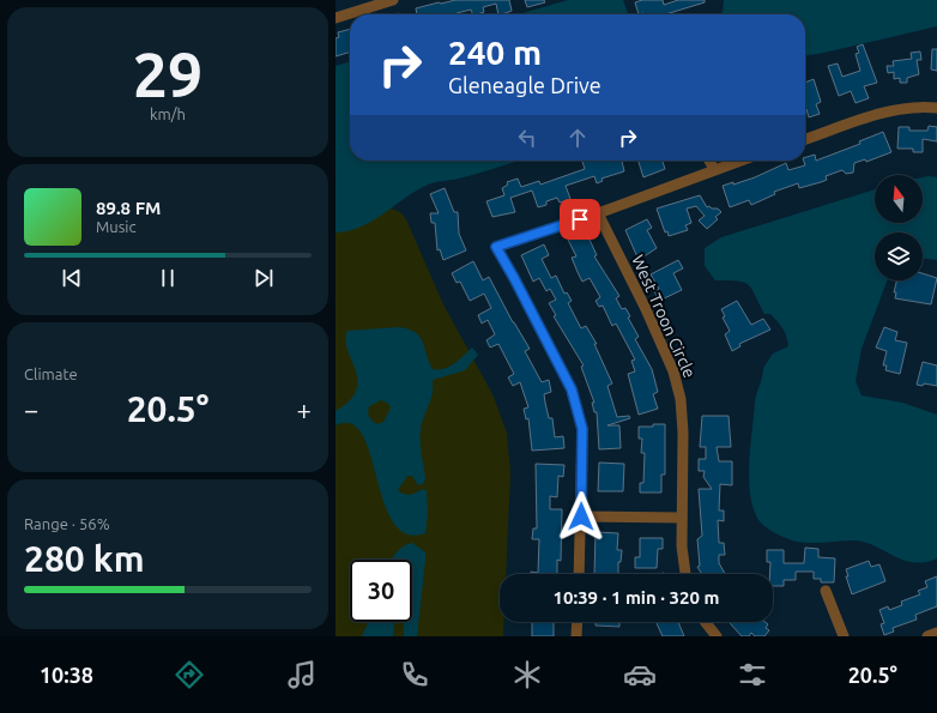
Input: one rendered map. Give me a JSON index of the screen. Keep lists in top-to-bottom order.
{
  "streets": {
    "street": ["West Troon Circle"]
  },
  "north": "top",
  "page": {
    "tile": [
      ["29", "km/h"],
      "Climate",
      ["Range · 56%", "280 km"]
    ],
    "turn": ["240 m", "Gleneagle Drive"],
    "song": ["89.8 FM", "Music"],
    "heat": ["−", "20.5°", "+"],
    "limit": "30",
    "trip": "10:39 · 1 min · 320 m",
    "tabs": ["10:38", "20.5°"]
  }
}
